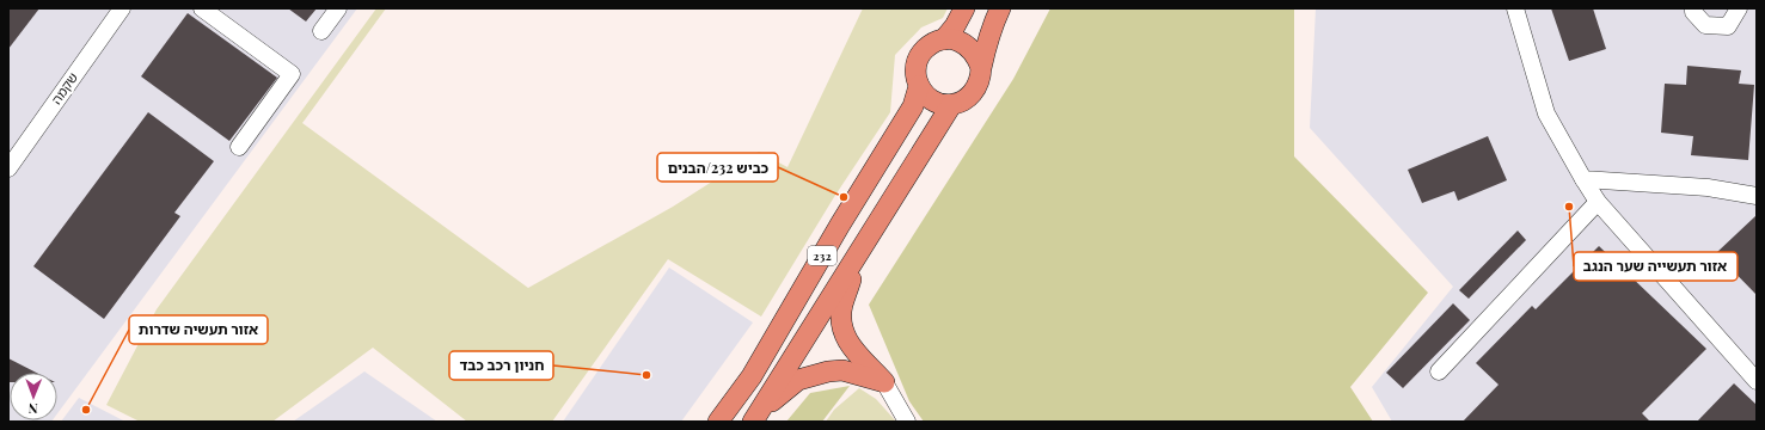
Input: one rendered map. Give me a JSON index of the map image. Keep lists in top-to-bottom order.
{
  "streets": {
    "main road": ["232"],
    "street": ["שקמה"]
  },
  "places": [
    "כביש 232/הבנים",
    "אזור תעשייה שער הנגב",
    "חניון רכב כבד",
    "אזור תעשיה שדרות"
  ],
  "north": "bottom"
}
